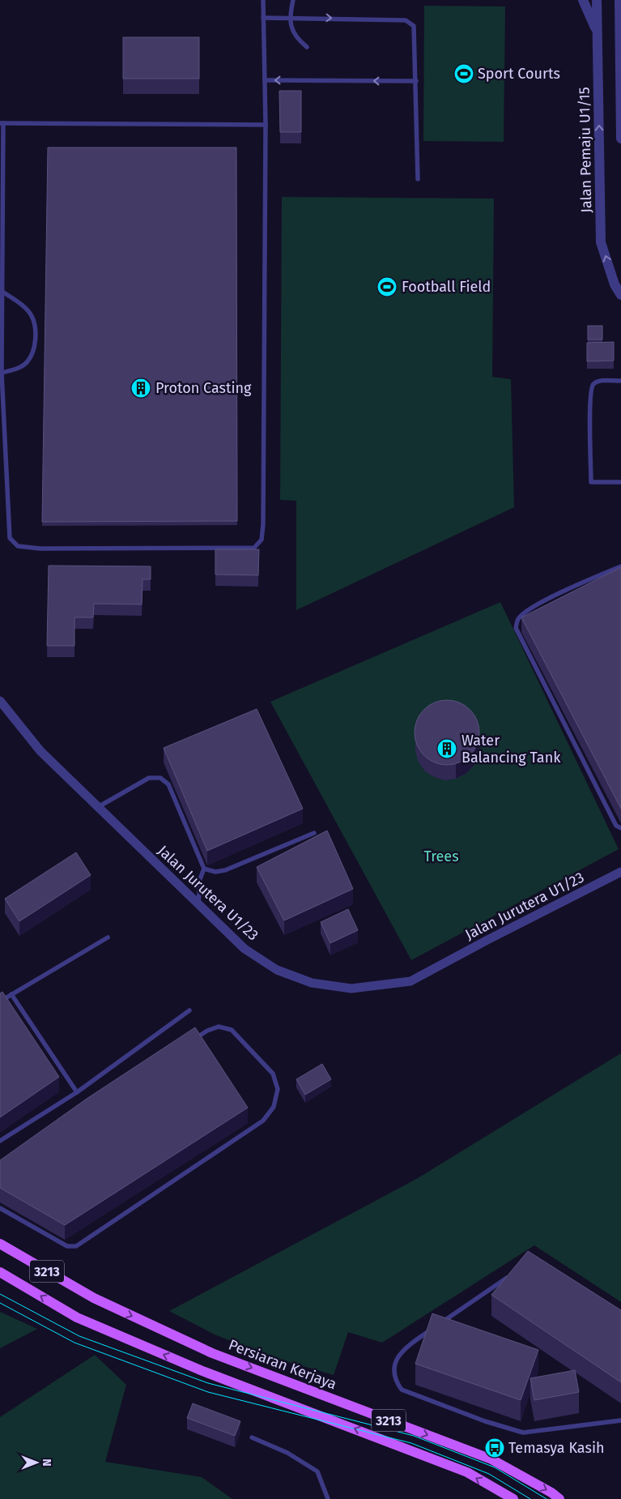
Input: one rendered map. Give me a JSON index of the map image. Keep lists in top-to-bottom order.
{
  "streets": {
    "main road": ["3213", "Persiaran Kerjaya"],
    "street": ["Jalan Pemaju U1/15", "Jalan Jurutera U1/23"]
  },
  "parks": ["Trees"],
  "places": {
    "sports": ["Sport Courts", "Football Field"],
    "building": ["Proton Casting", "Water Balancing Tank"],
    "bus stop": ["Temasya Kasih"]
  },
  "north": "right"
}
